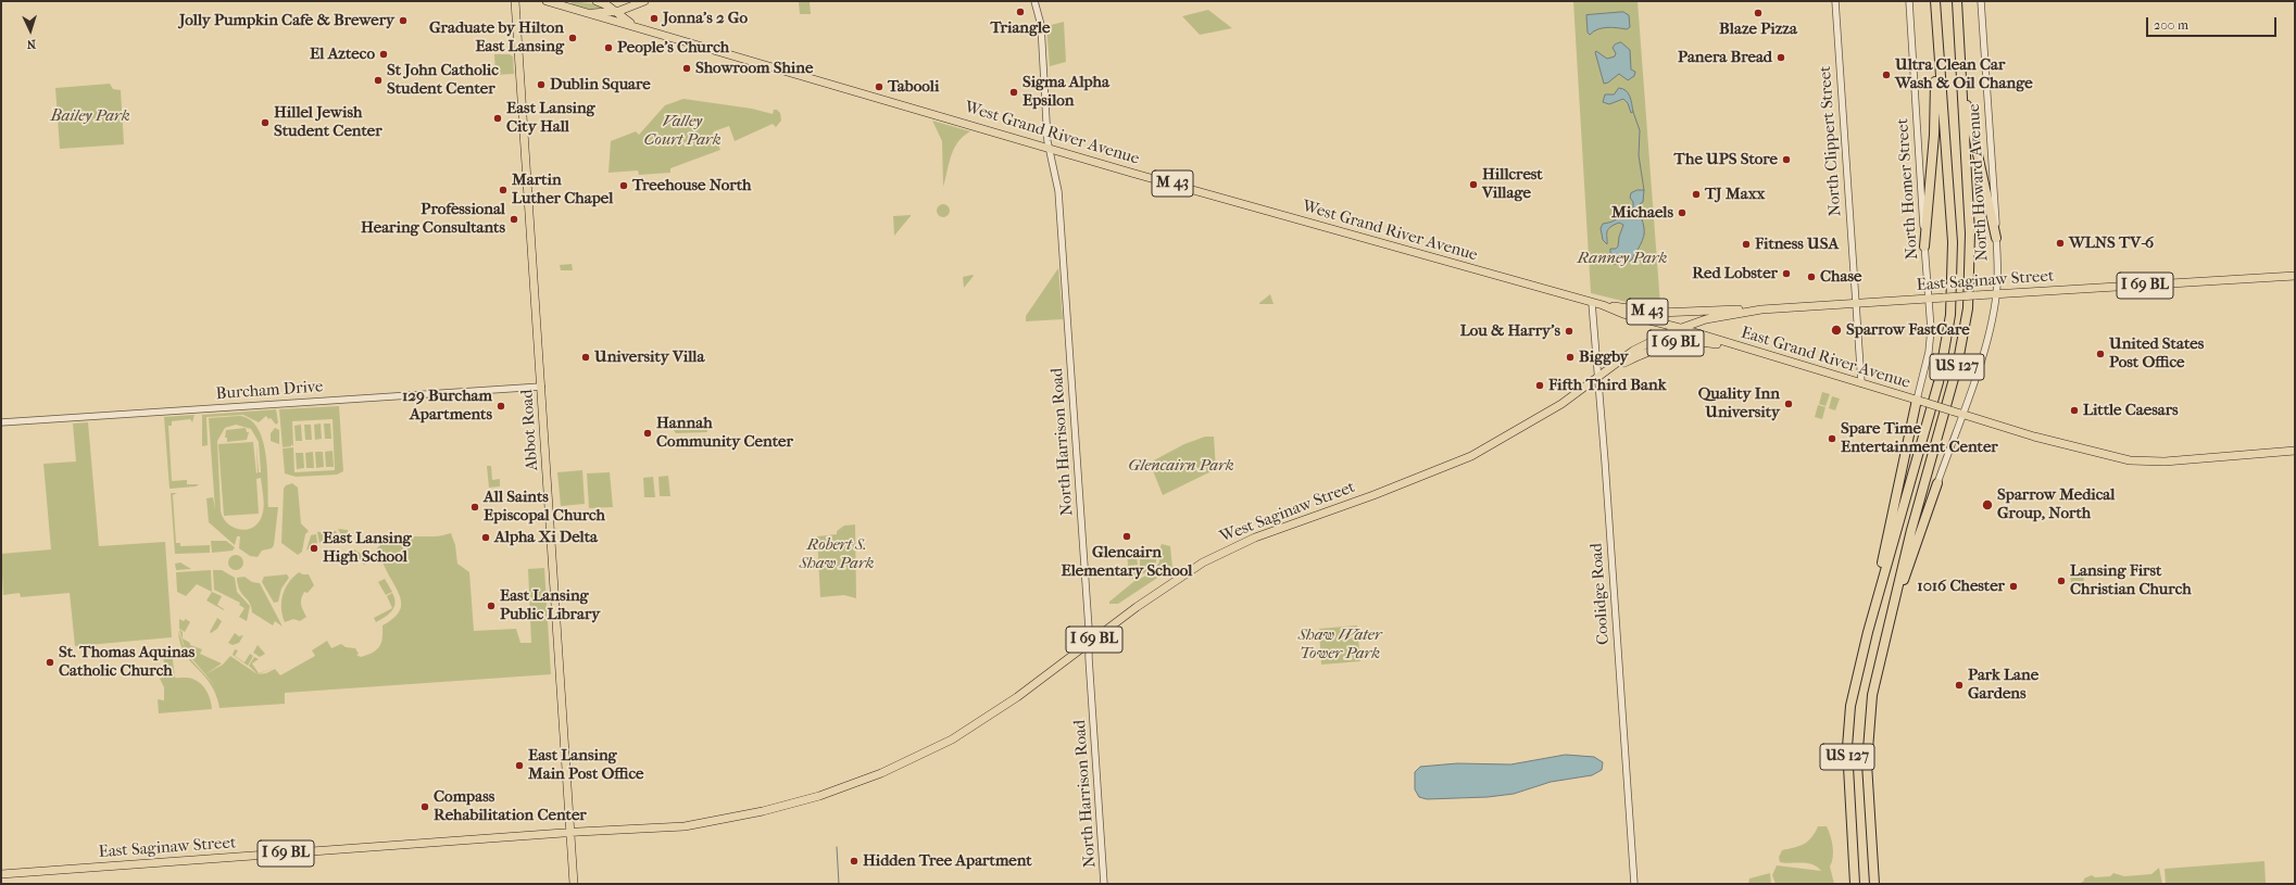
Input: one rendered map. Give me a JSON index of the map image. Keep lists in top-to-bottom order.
{
  "streets": {
    "highway": ["US 127"],
    "main road": [
      "West Grand River Avenue",
      "M 43",
      "East Saginaw Street",
      "I 69 BL",
      "East Grand River Avenue",
      "Abbot Road",
      "West Saginaw Street"
    ],
    "street": [
      "North Clippert Street",
      "North Howard Avenue",
      "North Homer Street",
      "Burcham Drive",
      "North Harrison Road",
      "Coolidge Road"
    ]
  },
  "crossings": [
    ["West Grand River Avenue", "East Saginaw Street"],
    ["West Grand River Avenue", "East Grand River Avenue"],
    ["West Grand River Avenue", "North Harrison Road"],
    ["West Grand River Avenue", "West Saginaw Street"],
    ["West Grand River Avenue", "Coolidge Road"],
    ["North Clippert Street", "East Saginaw Street"],
    ["North Clippert Street", "East Grand River Avenue"],
    ["North Howard Avenue", "East Saginaw Street"],
    ["North Howard Avenue", "East Grand River Avenue"],
    ["North Homer Street", "East Saginaw Street"],
    ["North Homer Street", "East Grand River Avenue"],
    ["East Saginaw Street", "East Grand River Avenue"],
    ["East Saginaw Street", "Abbot Road"],
    ["East Saginaw Street", "West Saginaw Street"],
    ["I 69 BL", "East Grand River Avenue"],
    ["I 69 BL", "West Saginaw Street"],
    ["East Grand River Avenue", "West Saginaw Street"],
    ["Burcham Drive", "Abbot Road"],
    ["Abbot Road", "West Saginaw Street"],
    ["North Harrison Road", "West Saginaw Street"],
    ["West Saginaw Street", "Coolidge Road"]
  ],
  "parks": [
    "Bailey Park",
    "Valley Court Park",
    "Ranney Park",
    "Glencairn Park",
    "Robert S. Shaw Park",
    "Shaw Water Tower Park"
  ],
  "places": [
    "Triangle",
    "Blaze Pizza",
    "Jonna's 2 Go",
    "Jolly Pumpkin Cafe & Brewery",
    "Graduate by Hilton East Lansing",
    "People's Church",
    "El Azteco",
    "Panera Bread",
    "Showroom Shine",
    "Ultra Clean Car Wash & Oil Change",
    "St John Catholic Student Center",
    "Dublin Square",
    "Tabooli",
    "Sigma Alpha Epsilon",
    "East Lansing City Hall",
    "Hillel Jewish Student Center",
    "The UPS Store",
    "Hillcrest Village",
    "Treehouse North",
    "Martin Luther Chapel",
    "TJ Maxx",
    "Michaels",
    "Professional Hearing Consultants",
    "WLNS TV-6",
    "Fitness USA",
    "Red Lobster",
    "Chase",
    "Sparrow FastCare",
    "Lou & Harry's",
    "United States Post Office",
    "University Villa",
    "Biggby",
    "Fifth Third Bank",
    "Quality Inn University",
    "129 Burcham Apartments",
    "Little Caesars",
    "Hannah Community Center",
    "Spare Time Entertainment Center",
    "Sparrow Medical Group, North",
    "All Saints Episcopal Church",
    "Glencairn Elementary School",
    "Alpha Xi Delta",
    "East Lansing High School",
    "Lansing First Christian Church",
    "1016 Chester",
    "East Lansing Public Library",
    "St. Thomas Aquinas Catholic Church",
    "Park Lane Gardens",
    "East Lansing Main Post Office",
    "Compass Rehabilitation Center",
    "Hidden Tree Apartment"
  ],
  "scale_bar": "200 m",
  "north": "bottom"
}
